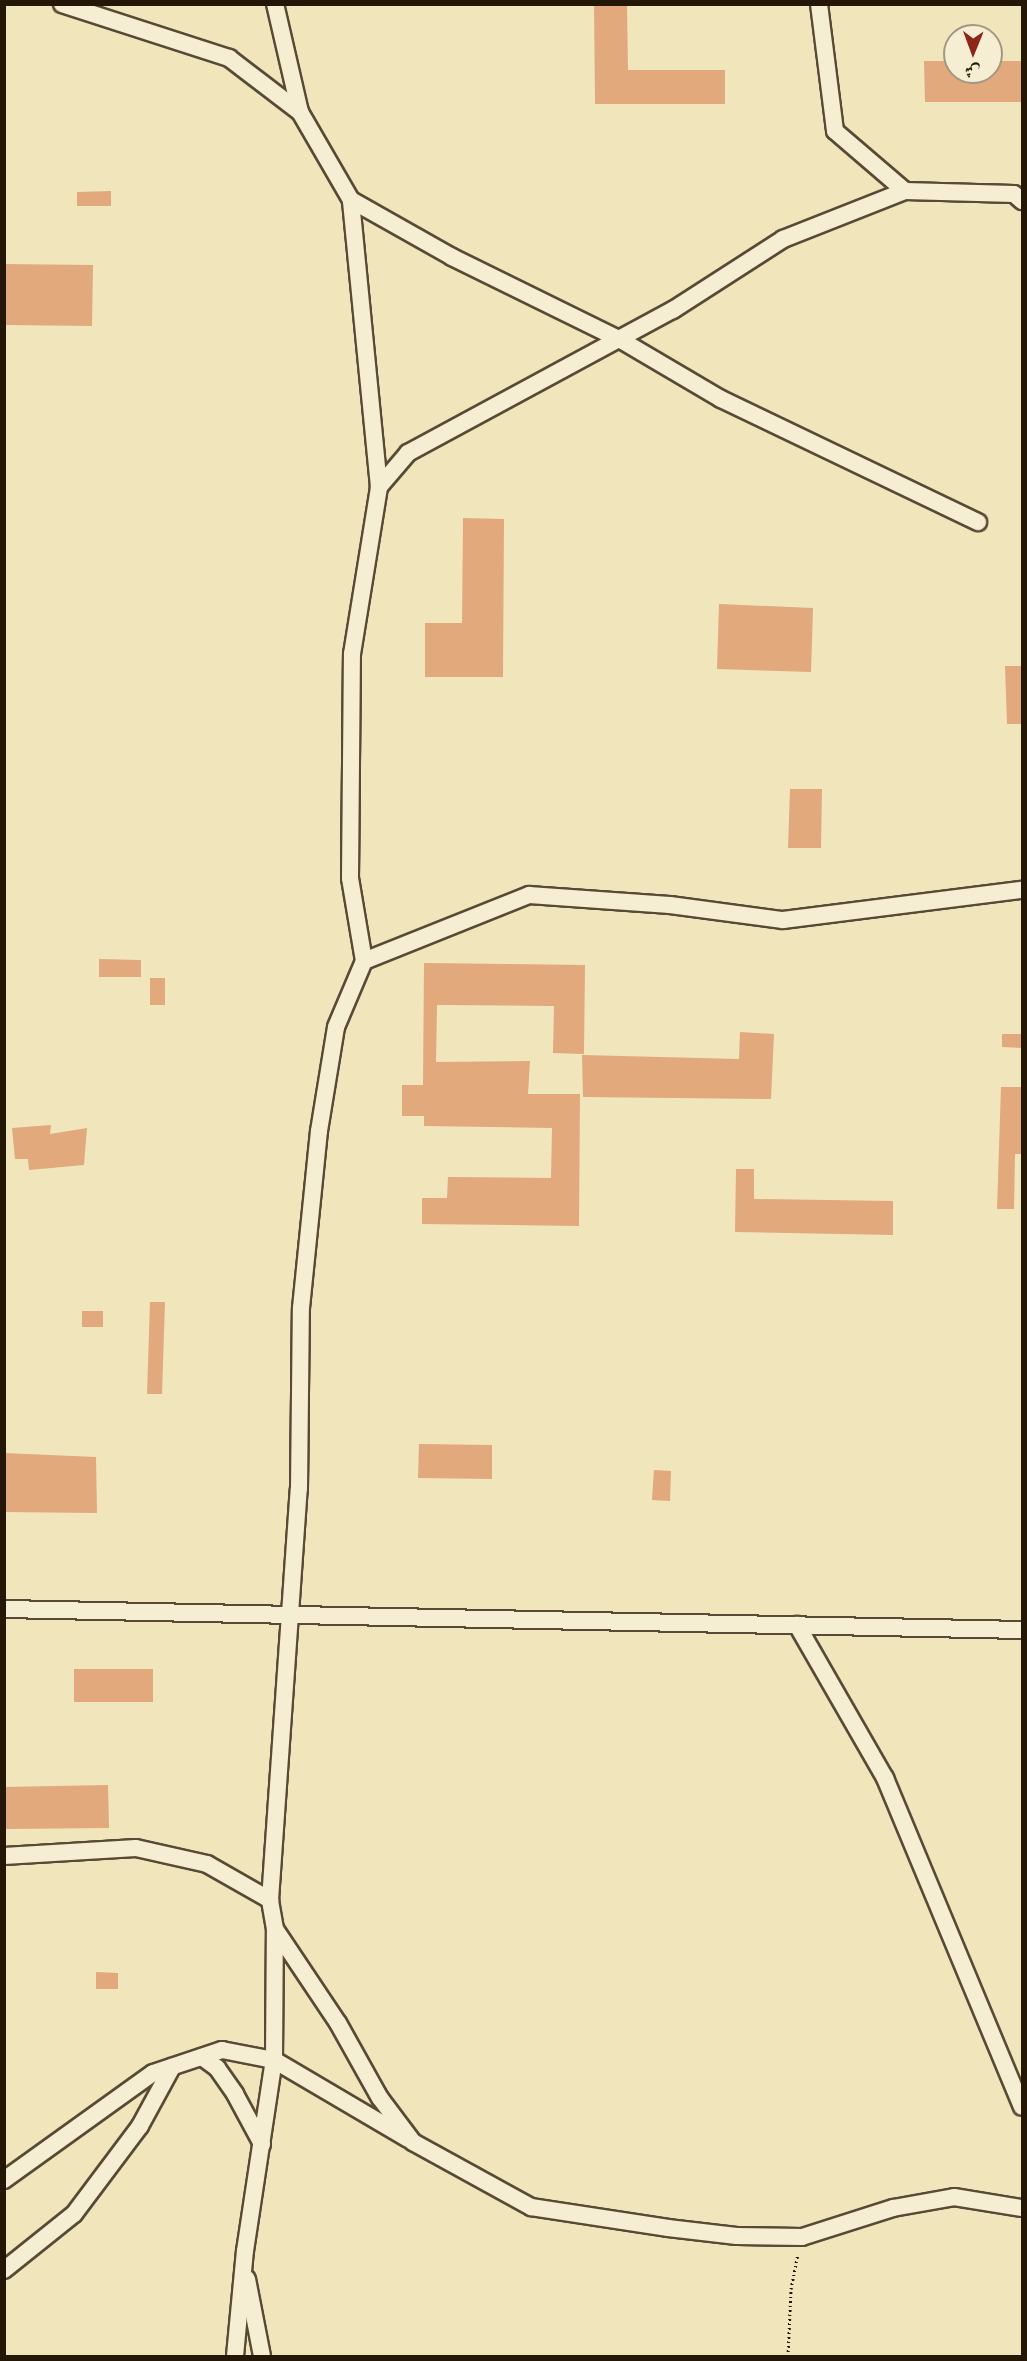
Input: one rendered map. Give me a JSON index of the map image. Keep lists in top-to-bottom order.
{
  "north": "bottom"
}
